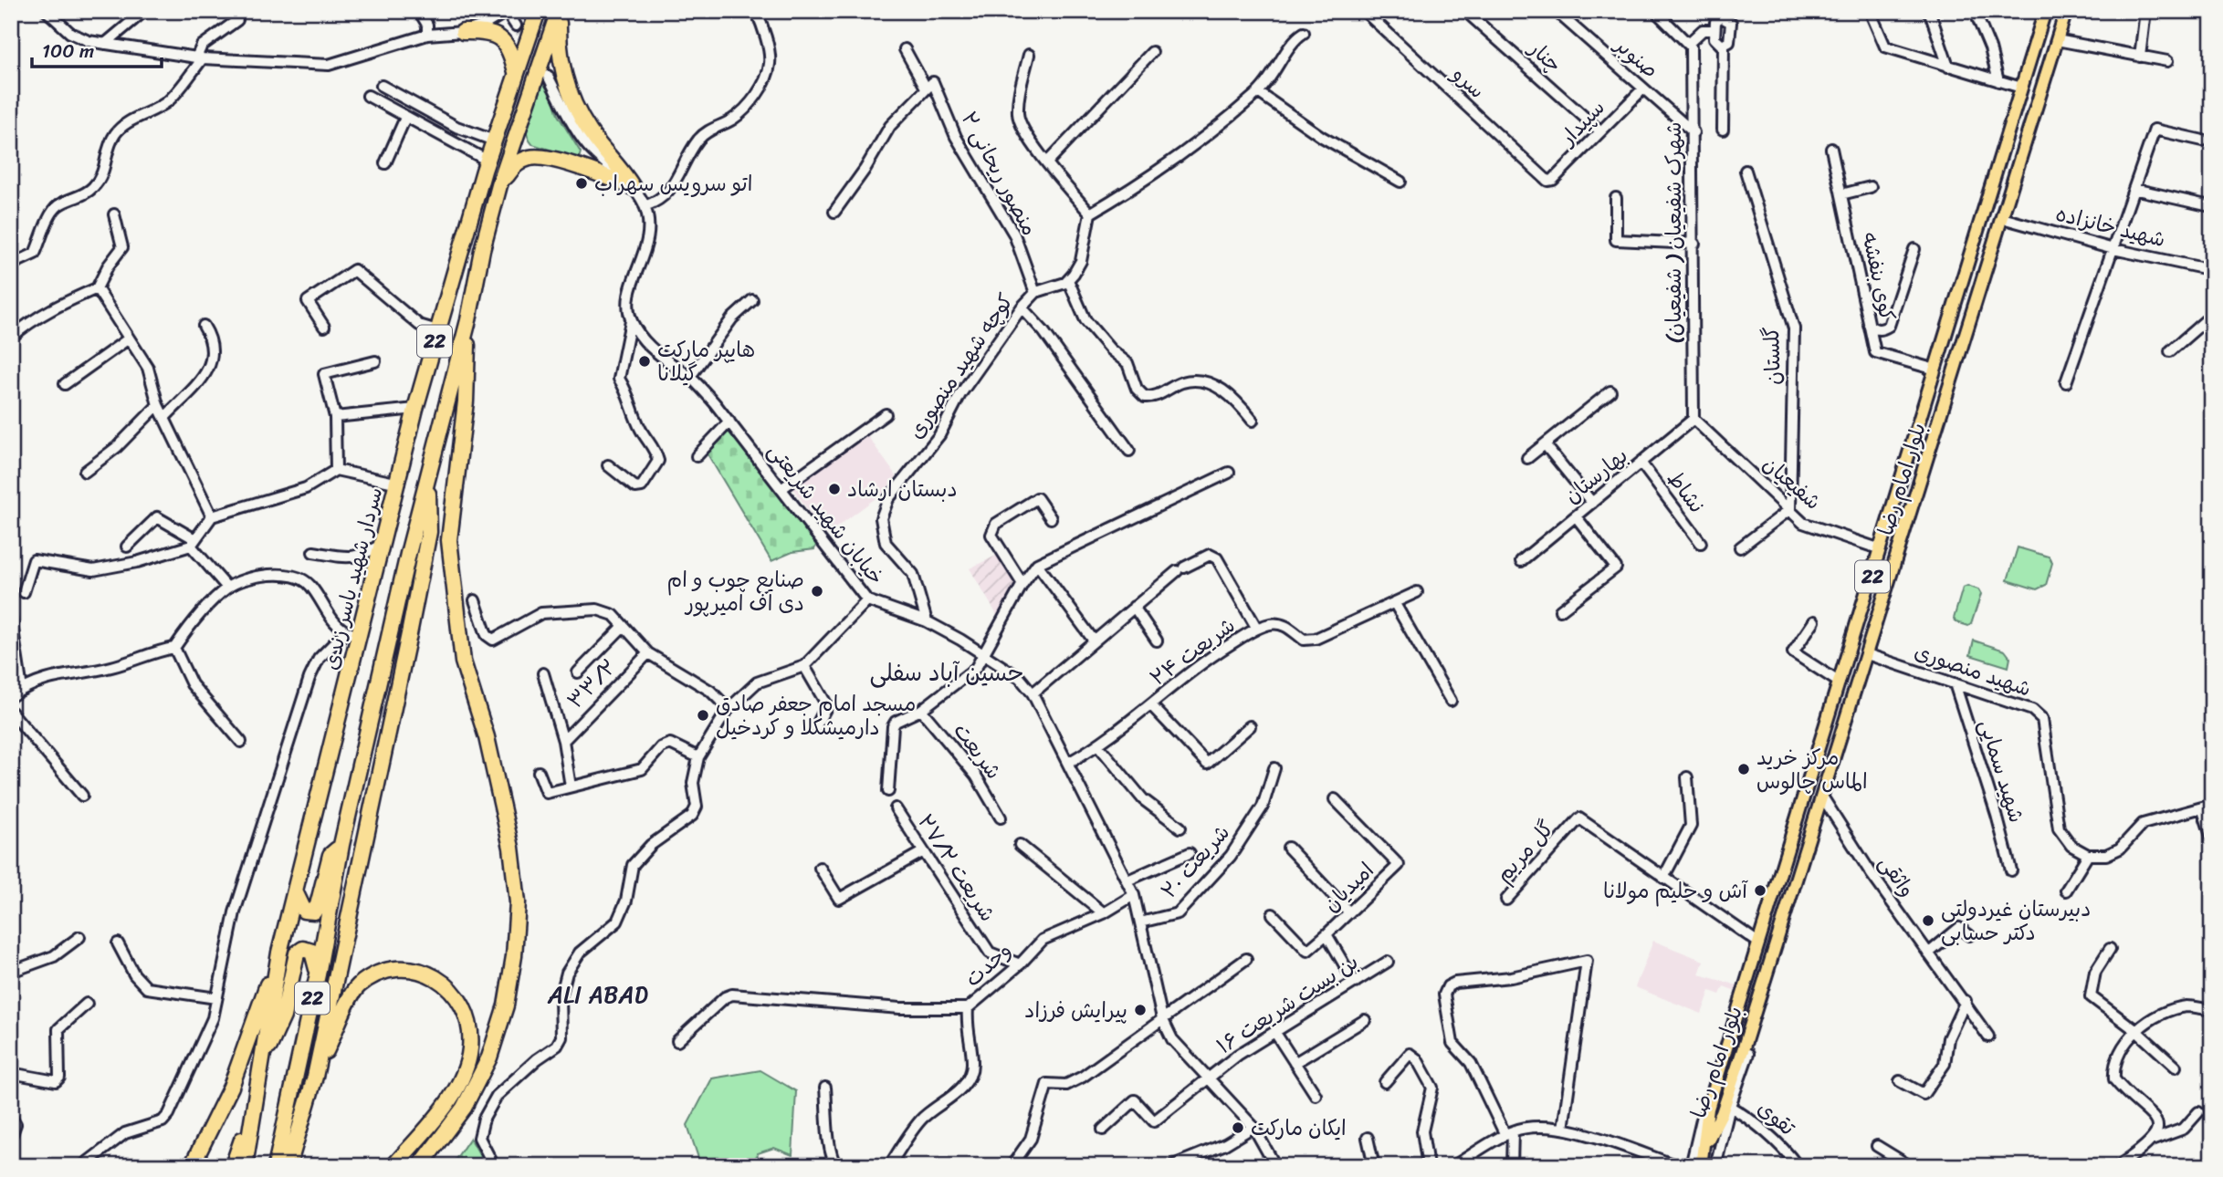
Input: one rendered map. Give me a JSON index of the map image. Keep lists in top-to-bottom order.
{
  "streets": {
    "highway": ["22", "سردار شهید یاسر زندی"],
    "main road": ["بلوار امام رضا"],
    "street": [
      "چنار",
      "صنوبر",
      "سرو",
      "سپیدار",
      "منصور ریحانی ۲",
      "شهید خانزاده",
      "شهرک شفیعیان ( شفیعیان)",
      "کوی بنفشه",
      "گلستان",
      "کوچه شهید منصوری",
      "بهارستان",
      "شفیعیان",
      "نشاط",
      "خیابان شهید شریعتی",
      "شریعت ۲۴",
      "شهید منصوری",
      "۳۳/۲",
      "شریعت",
      "شهید سمایی",
      "گل مریم",
      "شریعت ۲۰",
      "شریعت ۲۷/۲",
      "واثقی",
      "امیدیان",
      "وحدت",
      "بن بست شریعت ۱۶",
      "تقوی"
    ]
  },
  "crossings": [
    ["چنار", "سپیدار"],
    ["صنوبر", "سپیدار"],
    ["صنوبر", "شهرک شفیعیان ( شفیعیان)"],
    ["سرو", "سپیدار"],
    ["منصور ریحانی ۲", "کوچه شهید منصوری"],
    ["شهید خانزاده", "بلوار امام رضا"],
    ["شهرک شفیعیان ( شفیعیان)", "بهارستان"],
    ["شهرک شفیعیان ( شفیعیان)", "شفیعیان"],
    ["کوی بنفشه", "بلوار امام رضا"],
    ["گلستان", "شفیعیان"],
    ["کوچه شهید منصوری", "خیابان شهید شریعتی"],
    ["بهارستان", "شفیعیان"],
    ["بهارستان", "نشاط"],
    ["بلوار امام رضا", "شفیعیان"],
    ["بلوار امام رضا", "شهید منصوری"],
    ["بلوار امام رضا", "واثقی"],
    ["بلوار امام رضا", "تقوی"],
    ["خیابان شهید شریعتی", "شریعت ۲۴"],
    ["خیابان شهید شریعتی", "شریعت ۲۰"],
    ["خیابان شهید شریعتی", "وحدت"],
    ["خیابان شهید شریعتی", "بن بست شریعت ۱۶"],
    ["شهید منصوری", "شهید سمایی"],
    ["شریعت ۲۷/۲", "وحدت"],
    ["امیدیان", "بن بست شریعت ۱۶"]
  ],
  "districts": ["حسین آباد سفلی", "ALI ABAD"],
  "places": [
    "اتو سرویس سهراب",
    "هایپر مارکت گیلانا",
    "دبستان ارشاد",
    "صنایع چوب و ام دی اف امیرپور",
    "مسجد امام جعفر صادق دارمیشکلا و کردخیل",
    "مرکز خرید الماس چالوس",
    "آش و حلیم مولانا",
    "دبیرستان غیردولتی دکتر حسابی",
    "پیرایش فرزاد",
    "ایکان مارکت"
  ],
  "scale_bar": "100 m"
}
